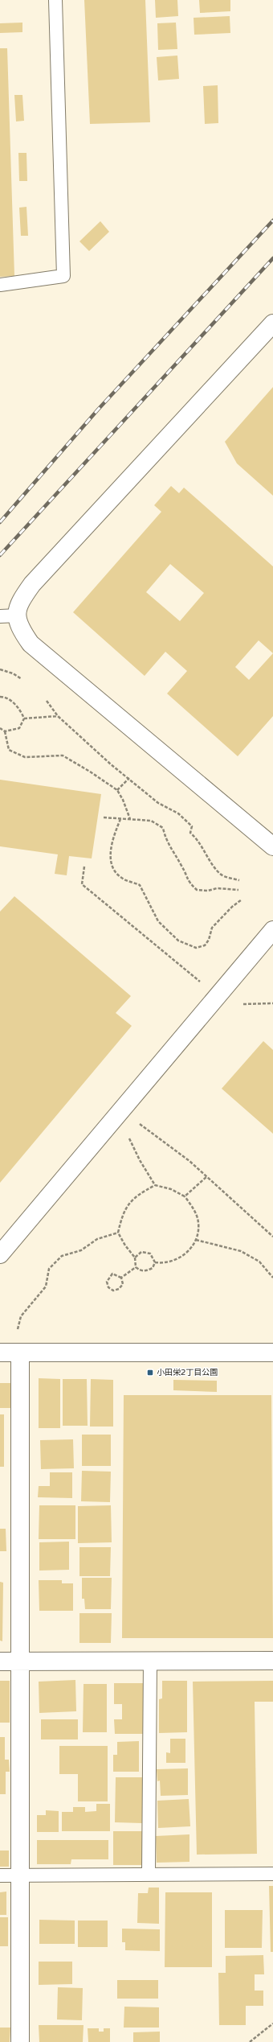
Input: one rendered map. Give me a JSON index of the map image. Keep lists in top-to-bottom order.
{
  "places": {
    "transit": ["小田栄2丁目公園"]
  }
}
